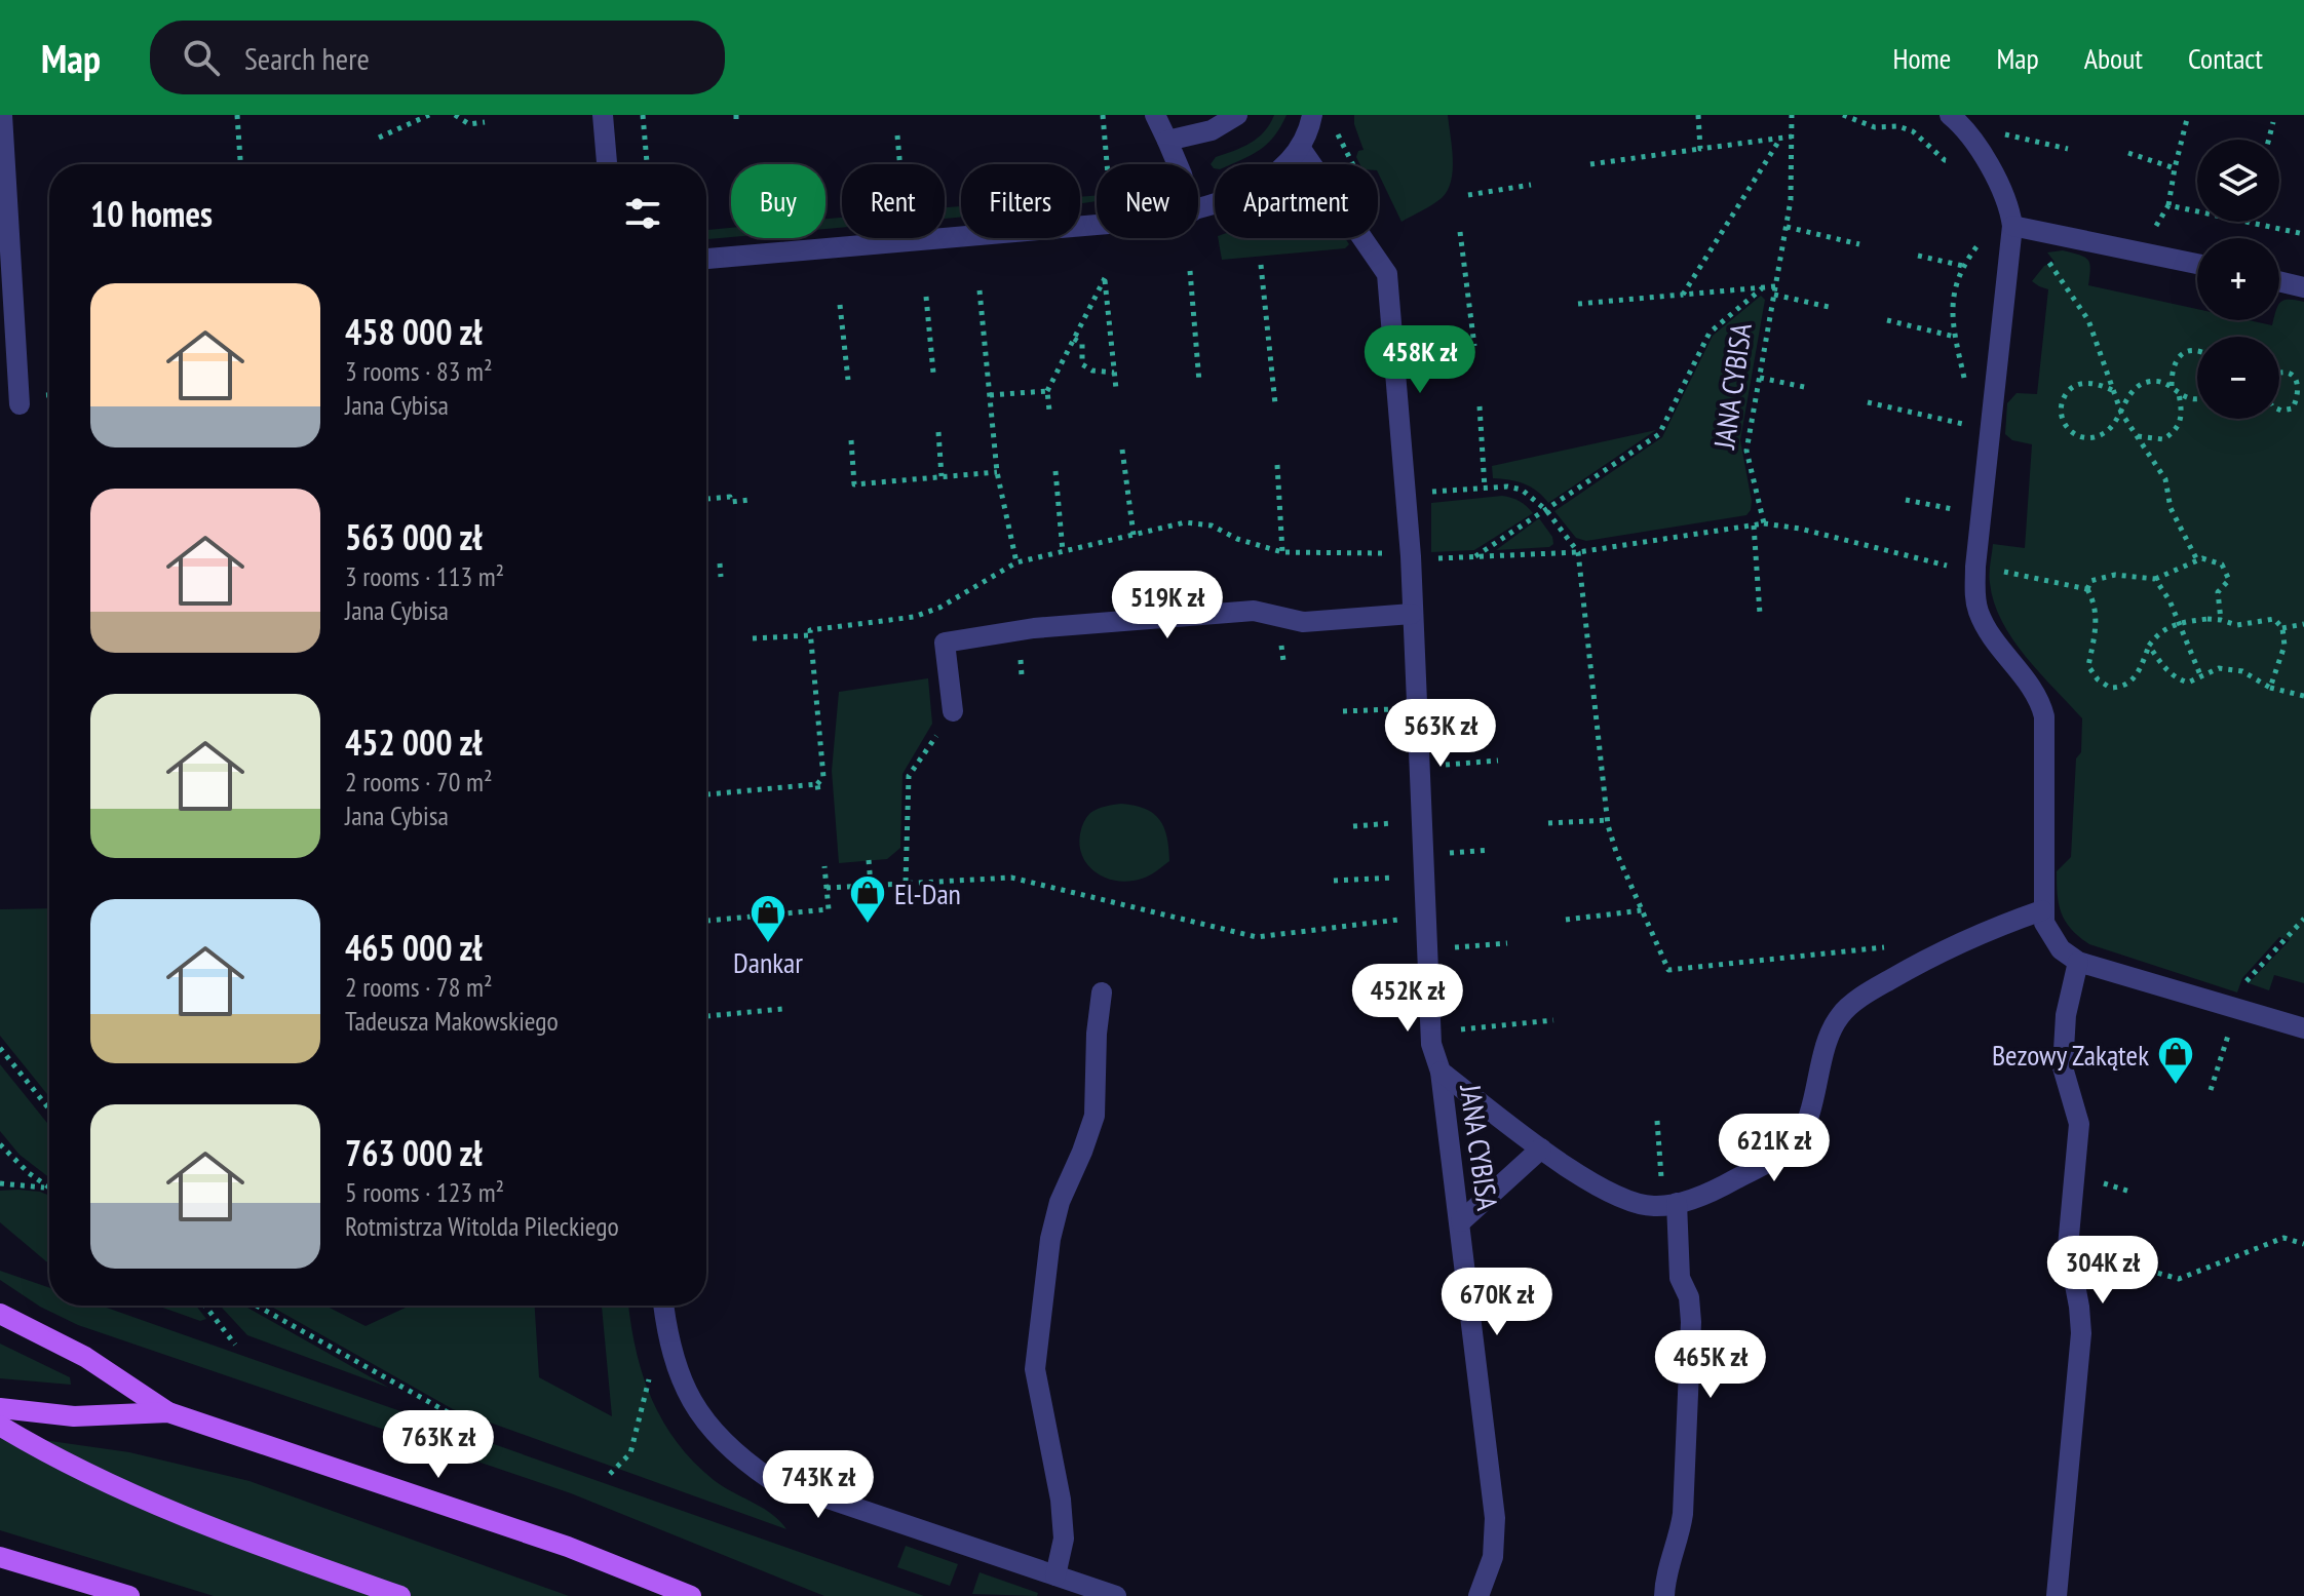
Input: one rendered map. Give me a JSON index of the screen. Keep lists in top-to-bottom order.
{
  "streets": {
    "street": ["JANA CYBISA"]
  },
  "places": {
    "shop": ["El-Dan", "Dankar", "Bezowy Zakątek"]
  },
  "page": {
    "header": "Map",
    "search": "Search here",
    "nav": [
      "Home",
      "Map",
      "About",
      "Contact"
    ],
    "map_buttons": ["+", "−"],
    "chip": [
      "Buy",
      "Rent",
      "Filters",
      "New",
      "Apartment"
    ],
    "heading": "10 homes",
    "list": [
      {
        "name": "458 000 zł",
        "note": "3 rooms · 83 m² · Jana Cybisa"
      },
      {
        "name": "563 000 zł",
        "note": "3 rooms · 113 m² · Jana Cybisa"
      },
      {
        "name": "452 000 zł",
        "note": "2 rooms · 70 m² · Jana Cybisa"
      },
      {
        "name": "465 000 zł",
        "note": "2 rooms · 78 m² · Tadeusza Makowskiego"
      },
      {
        "name": "763 000 zł",
        "note": "5 rooms · 123 m² · Rotmistrza Witolda Pileckiego"
      }
    ],
    "price": [
      "458K zł",
      "519K zł",
      "563K zł",
      "452K zł",
      "621K zł",
      "304K zł",
      "670K zł",
      "465K zł",
      "763K zł",
      "743K zł"
    ]
  }
}
